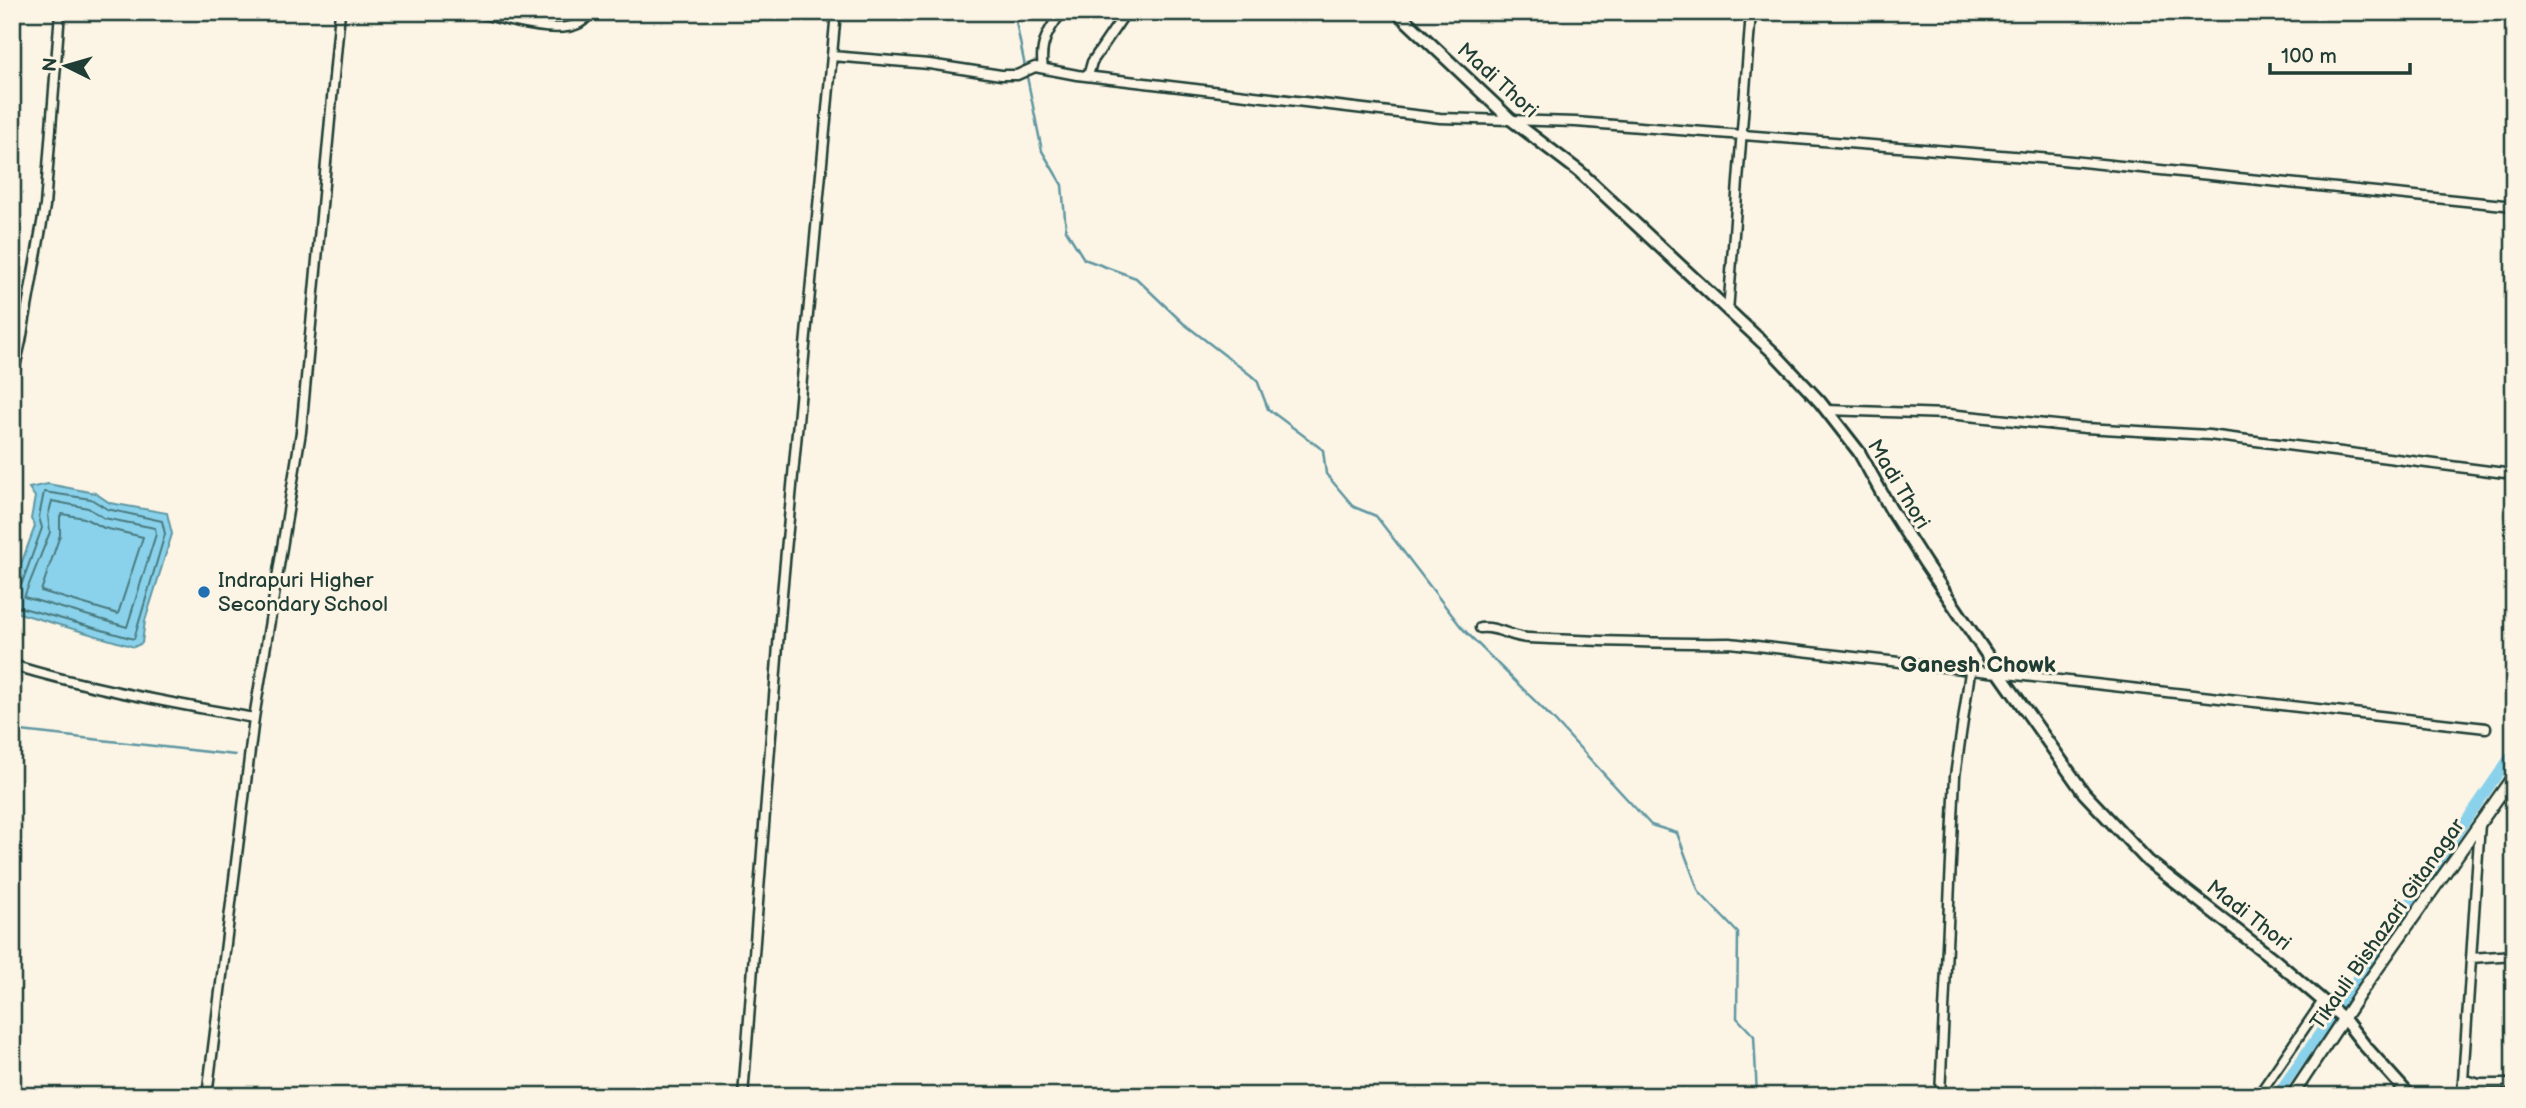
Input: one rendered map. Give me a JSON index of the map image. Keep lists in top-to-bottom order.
{
  "streets": {
    "main road": ["Madi Thori"],
    "street": ["Tikauli Bishazari Gitanagar"]
  },
  "crossings": [
    ["Madi Thori", "Tikauli Bishazari Gitanagar"]
  ],
  "districts": ["Ganesh Chowk"],
  "places": ["Indrapuri Higher Secondary School"],
  "scale_bar": "100 m",
  "north": "left"
}
